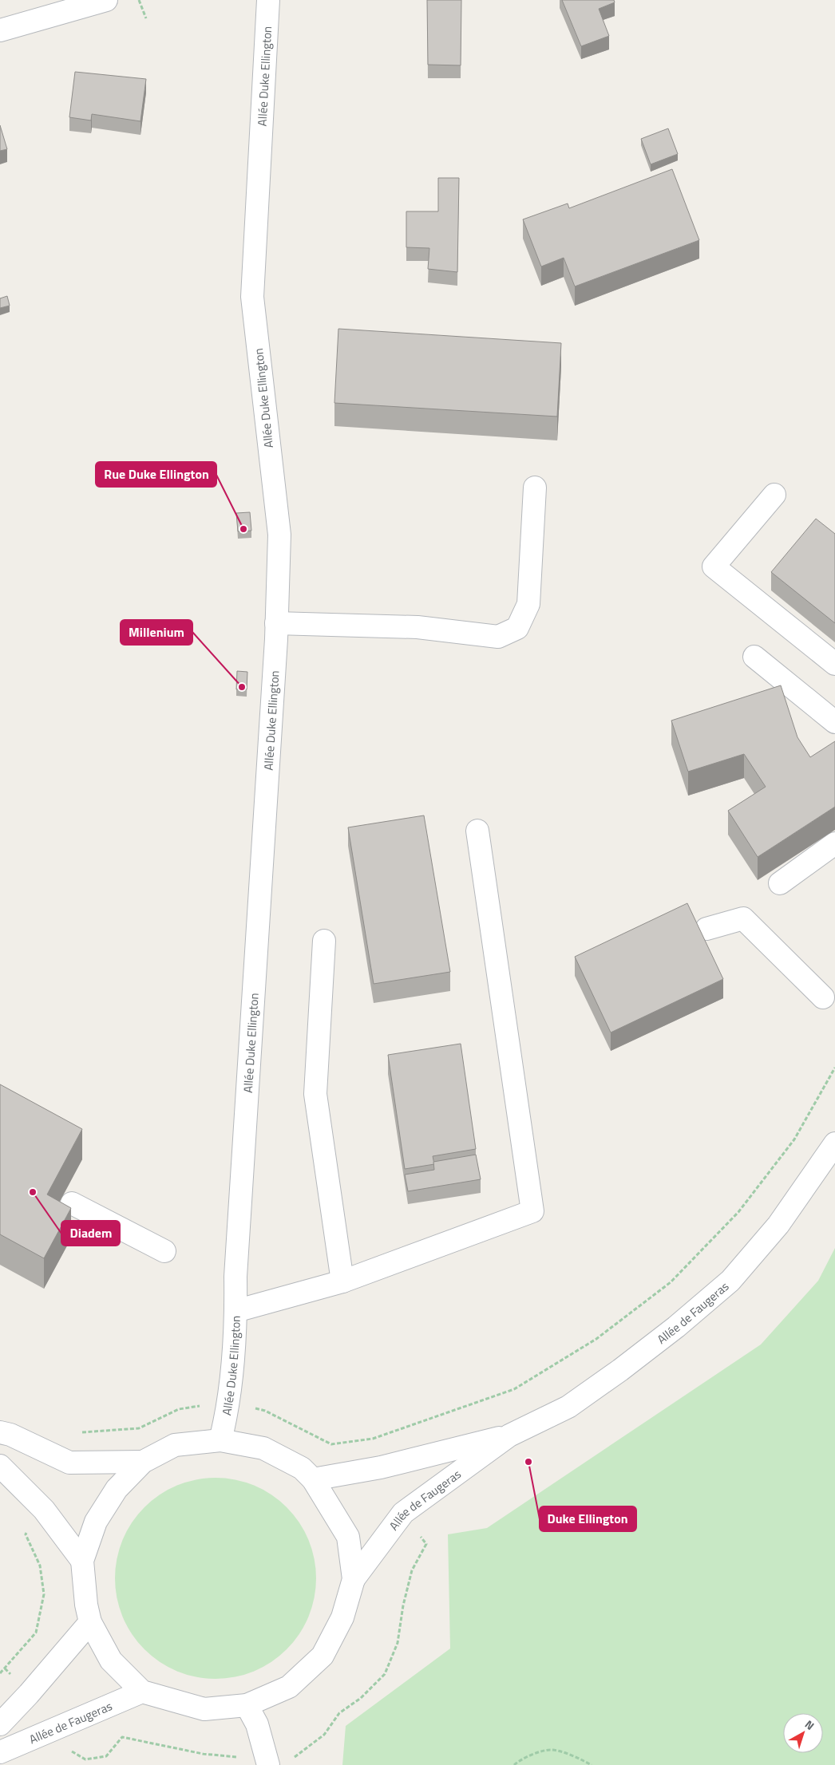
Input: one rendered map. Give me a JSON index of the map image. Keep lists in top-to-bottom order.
{
  "streets": {
    "street": ["Allée Duke Ellington", "Allée de Faugeras"]
  },
  "places": [
    "Rue Duke Ellington",
    "Millenium",
    "Diadem",
    "Duke Ellington"
  ],
  "north": "top right"
}
